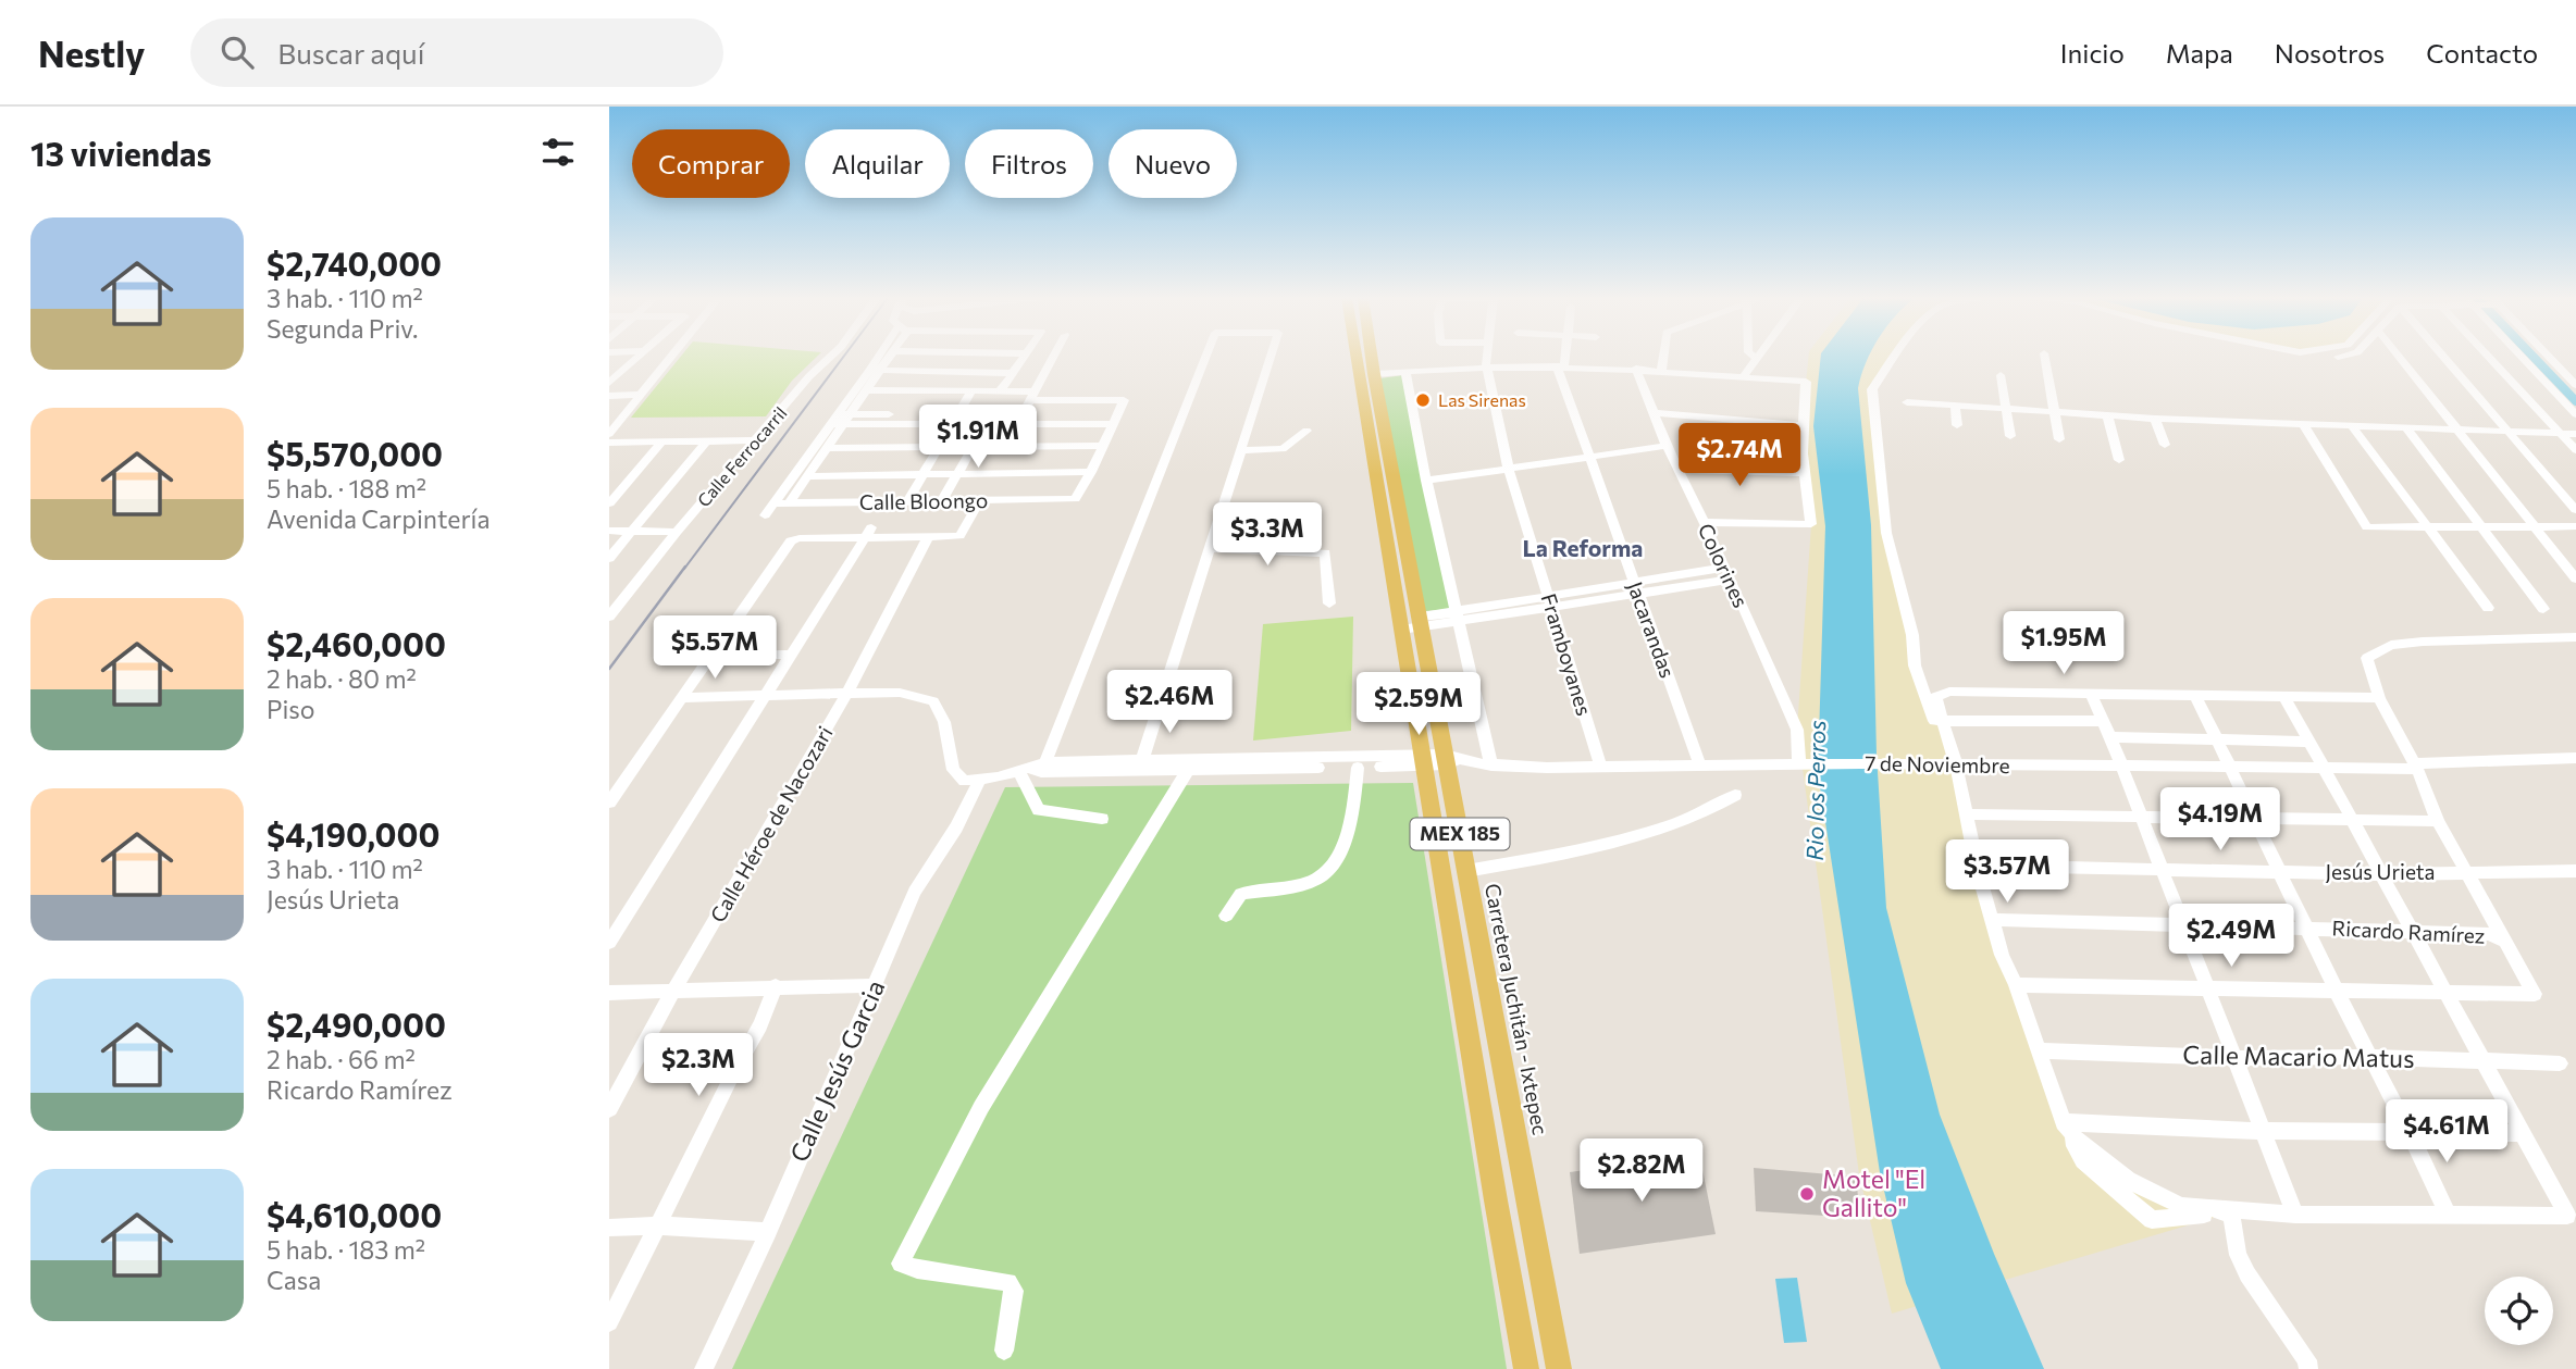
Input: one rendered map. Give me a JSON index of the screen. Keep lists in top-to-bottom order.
{
  "streets": {
    "main road": ["MEX 185", "Carretera Juchitán - Ixtepec"],
    "street": [
      "Calle Ferrocarril",
      "Calle Bloongo",
      "Colorines",
      "Jacarandas",
      "Framboyanes",
      "7 de Noviembre",
      "Calle Héroe de Nacozari",
      "Jesús Urieta",
      "Ricardo Ramírez",
      "Calle Macario Matus",
      "Calle Jesús Garcia"
    ]
  },
  "crossings": [
    ["Colorines", "7 de Noviembre"],
    ["Jacarandas", "7 de Noviembre"],
    ["Framboyanes", "7 de Noviembre"],
    ["7 de Noviembre", "MEX 185"],
    ["7 de Noviembre", "Carretera Juchitán - Ixtepec"]
  ],
  "districts": ["La Reforma"],
  "water": ["Rio los Perros"],
  "places": ["Las Sirenas", "Motel \"El Gallito\""],
  "page": {
    "header": "Nestly",
    "search": "Buscar aquí",
    "nav": [
      "Inicio",
      "Mapa",
      "Nosotros",
      "Contacto"
    ],
    "heading": "13 viviendas",
    "chip": [
      "Comprar",
      "Alquilar",
      "Filtros",
      "Nuevo"
    ],
    "list": [
      {
        "name": "$2,740,000",
        "note": "3 hab. · 110 m² · Segunda Priv."
      },
      {
        "name": "$5,570,000",
        "note": "5 hab. · 188 m² · Avenida Carpintería"
      },
      {
        "name": "$2,460,000",
        "note": "2 hab. · 80 m² · Piso"
      },
      {
        "name": "$4,190,000",
        "note": "3 hab. · 110 m² · Jesús Urieta"
      },
      {
        "name": "$2,490,000",
        "note": "2 hab. · 66 m² · Ricardo Ramírez"
      },
      {
        "name": "$4,610,000",
        "note": "5 hab. · 183 m² · Casa"
      }
    ],
    "price": [
      "$1.91M",
      "$2.74M",
      "$3.3M",
      "$1.95M",
      "$5.57M",
      "$2.46M",
      "$2.59M",
      "$4.19M",
      "$3.57M",
      "$2.49M",
      "$2.3M",
      "$4.61M",
      "$2.82M"
    ]
  }
}
